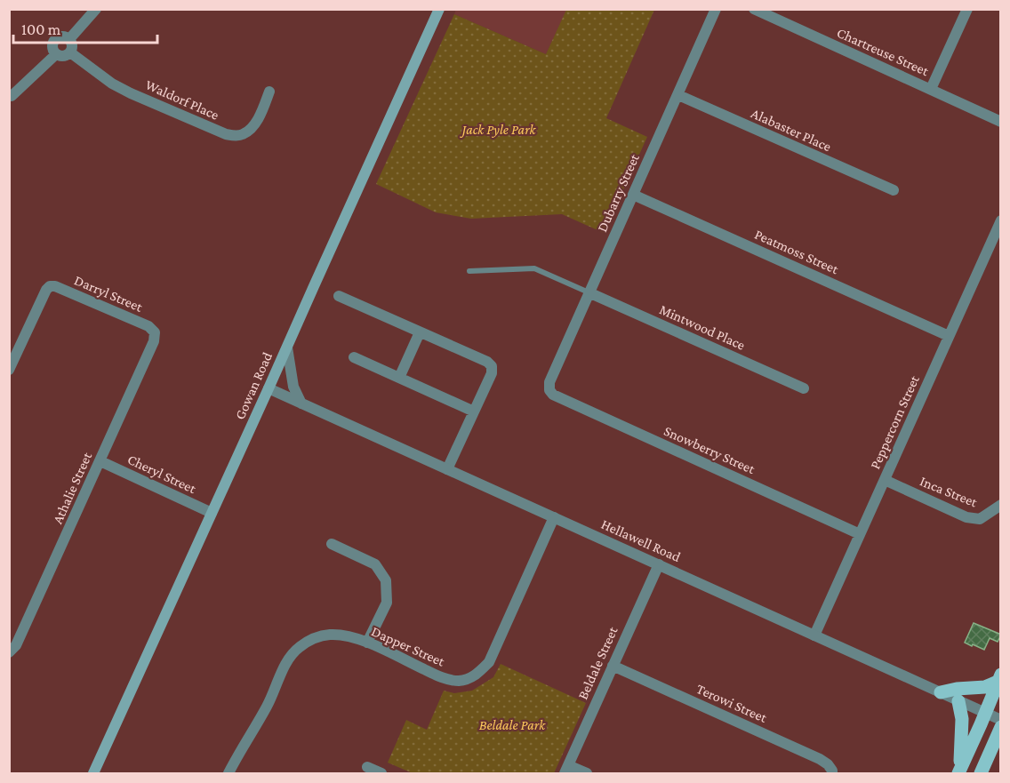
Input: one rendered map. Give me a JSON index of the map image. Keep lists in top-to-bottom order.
{
  "streets": {
    "main road": ["Gowan Road"],
    "street": [
      "Chartreuse Street",
      "Waldorf Place",
      "Alabaster Place",
      "Dubarry Street",
      "Peatmoss Street",
      "Darryl Street",
      "Mintwood Place",
      "Peppercorn Street",
      "Snowberry Street",
      "Cheryl Street",
      "Athalie Street",
      "Inca Street",
      "Hellawell Road",
      "Dapper Street",
      "Beldale Street",
      "Terowi Street"
    ]
  },
  "crossings": [
    ["Alabaster Place", "Dubarry Street"],
    ["Dubarry Street", "Peatmoss Street"],
    ["Dubarry Street", "Mintwood Place"],
    ["Dubarry Street", "Snowberry Street"],
    ["Peatmoss Street", "Peppercorn Street"],
    ["Darryl Street", "Athalie Street"],
    ["Gowan Road", "Cheryl Street"],
    ["Gowan Road", "Hellawell Road"],
    ["Peppercorn Street", "Snowberry Street"],
    ["Peppercorn Street", "Inca Street"],
    ["Peppercorn Street", "Hellawell Road"],
    ["Cheryl Street", "Athalie Street"],
    ["Hellawell Road", "Dapper Street"],
    ["Hellawell Road", "Beldale Street"],
    ["Beldale Street", "Terowi Street"]
  ],
  "parks": ["Jack Pyle Park", "Beldale Park"],
  "scale_bar": "100 m"
}
